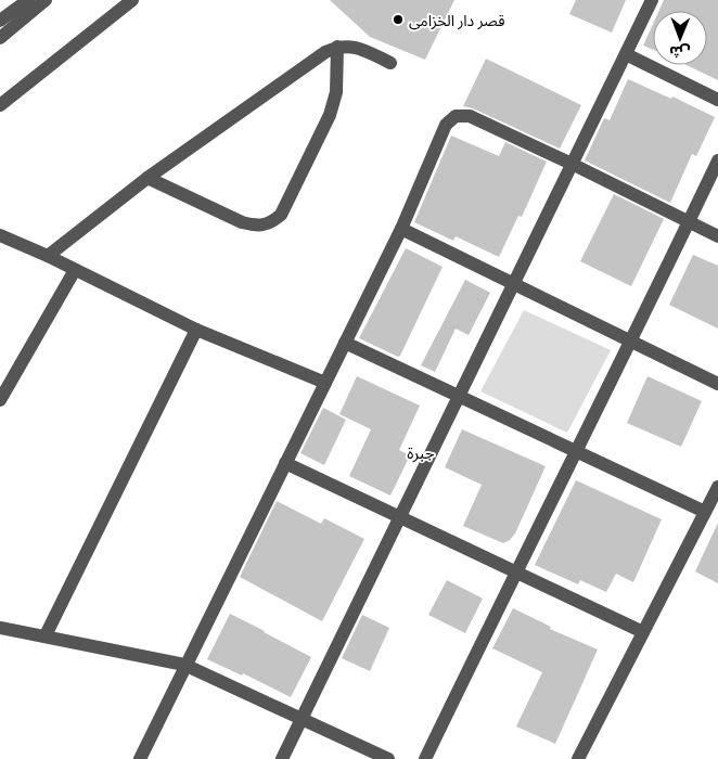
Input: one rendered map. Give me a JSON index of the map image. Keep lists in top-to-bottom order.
{
  "districts": ["جبرة"],
  "places": ["قصر دار الخزامى"],
  "north": "bottom"
}
